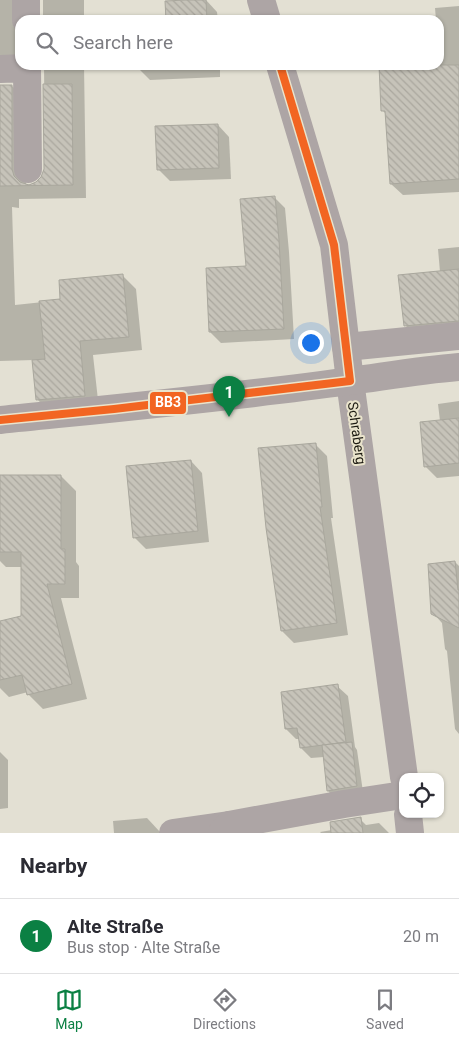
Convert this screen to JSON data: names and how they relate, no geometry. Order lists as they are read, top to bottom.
{
  "streets": {
    "street": ["Schraberg"]
  },
  "lines": ["transit line BB3"],
  "page": {
    "search": "Search here",
    "pins": "1",
    "heading": "Nearby",
    "list": [
      {
        "mark": "1",
        "name": "Alte Straße",
        "note": "Bus stop · Alte Straße",
        "value": "20 m"
      }
    ],
    "nav": ["Map", "Directions", "Saved"]
  }
}
